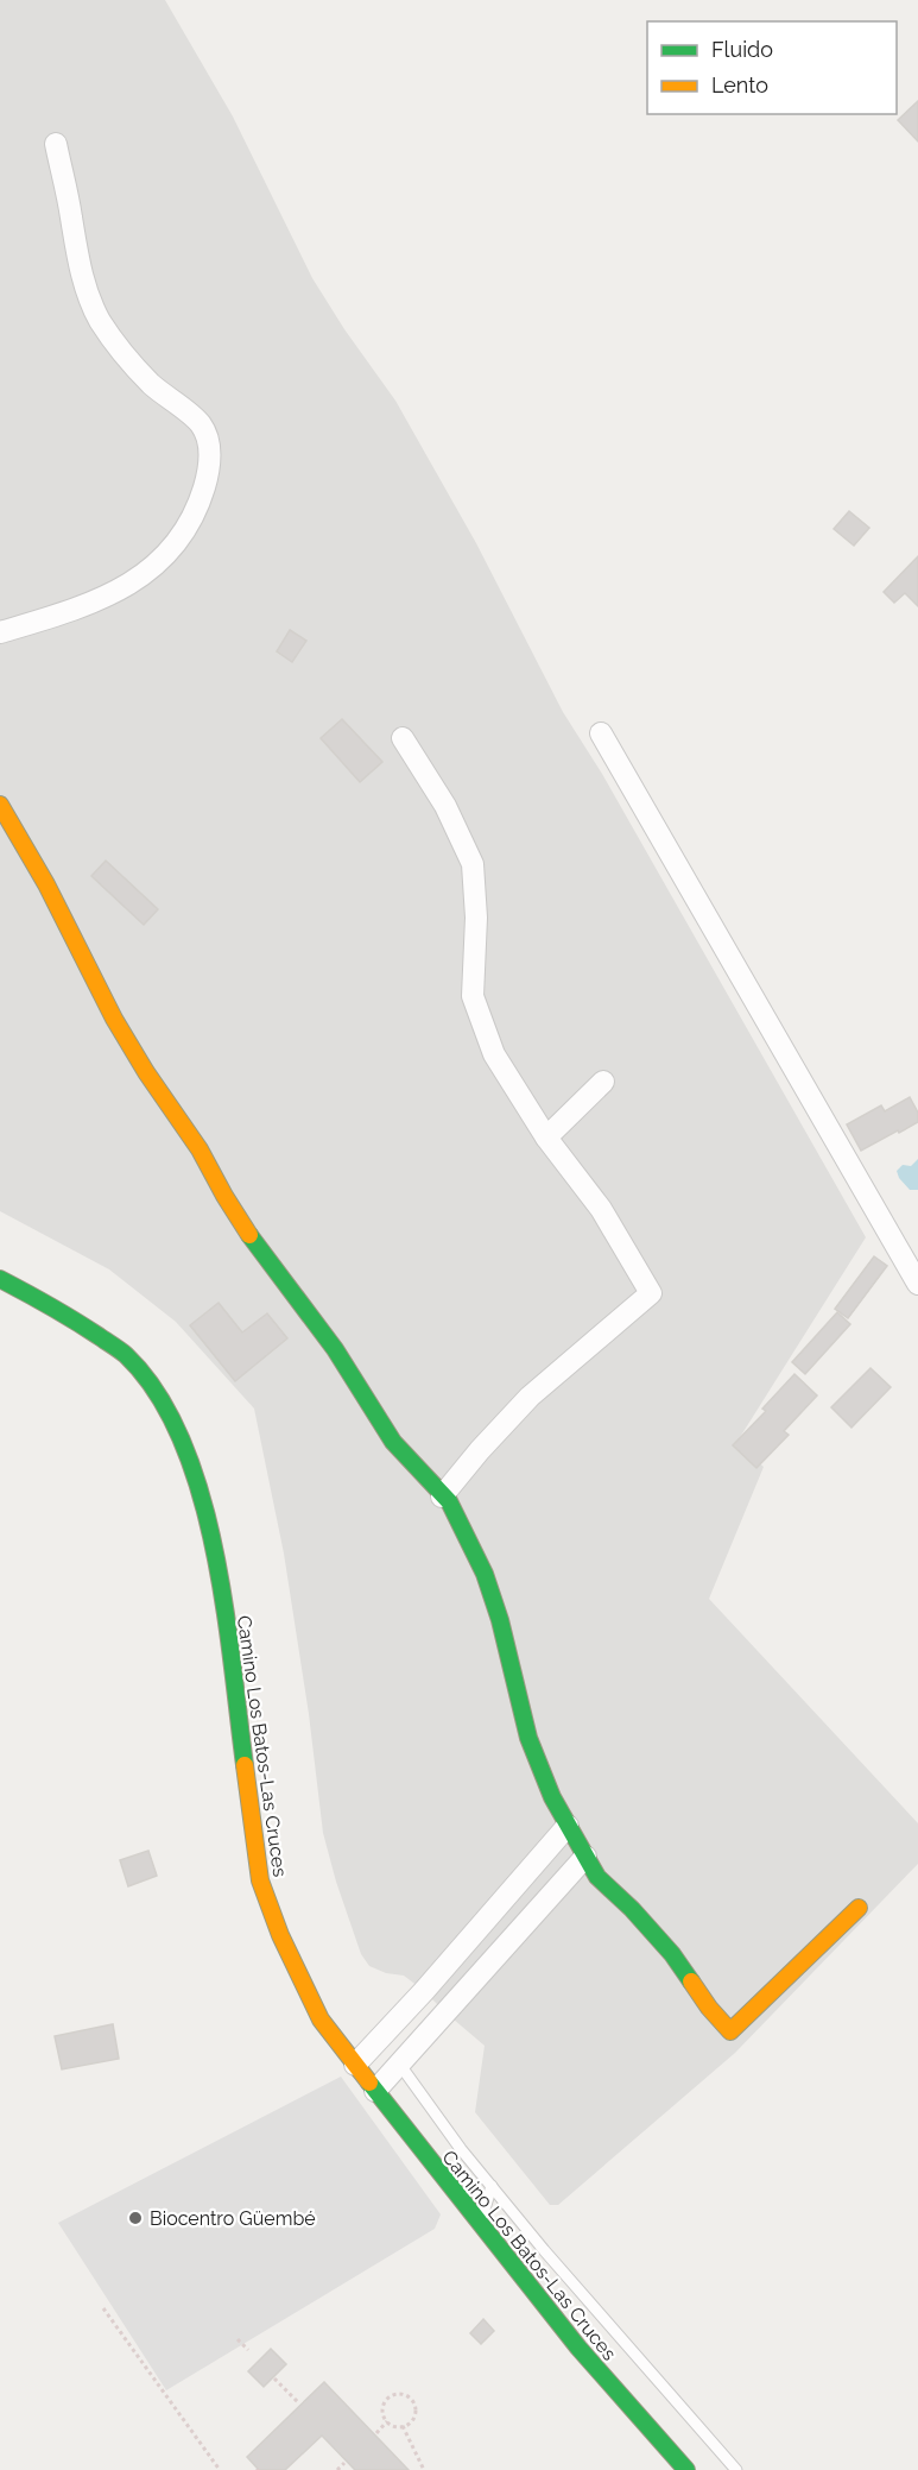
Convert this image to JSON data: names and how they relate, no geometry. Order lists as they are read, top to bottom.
{
  "streets": {
    "street": ["Camino Los Batos-Las Cruces"]
  },
  "places": ["Biocentro Güembé"],
  "legend": ["Fluido", "Lento"]
}
